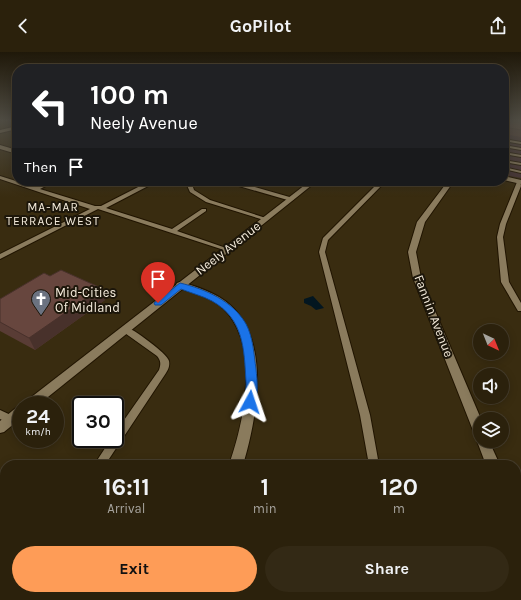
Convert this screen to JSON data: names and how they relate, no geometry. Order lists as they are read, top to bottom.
{
  "streets": {
    "street": ["Neely Avenue", "Fannin Avenue"]
  },
  "districts": ["MA-MAR TERRACE WEST"],
  "places": {
    "church": ["Mid-Cities Of Midland"]
  },
  "north": "bottom right",
  "page": {
    "header": "GoPilot",
    "turn": ["100 m", "Neely Avenue"],
    "then": "Then",
    "speed": "24 km/h",
    "limit": "30",
    "eta": [
      "16:11",
      "Arrival",
      "1",
      "min",
      "120",
      "m"
    ],
    "buttons": ["Exit", "Share"]
  }
}
